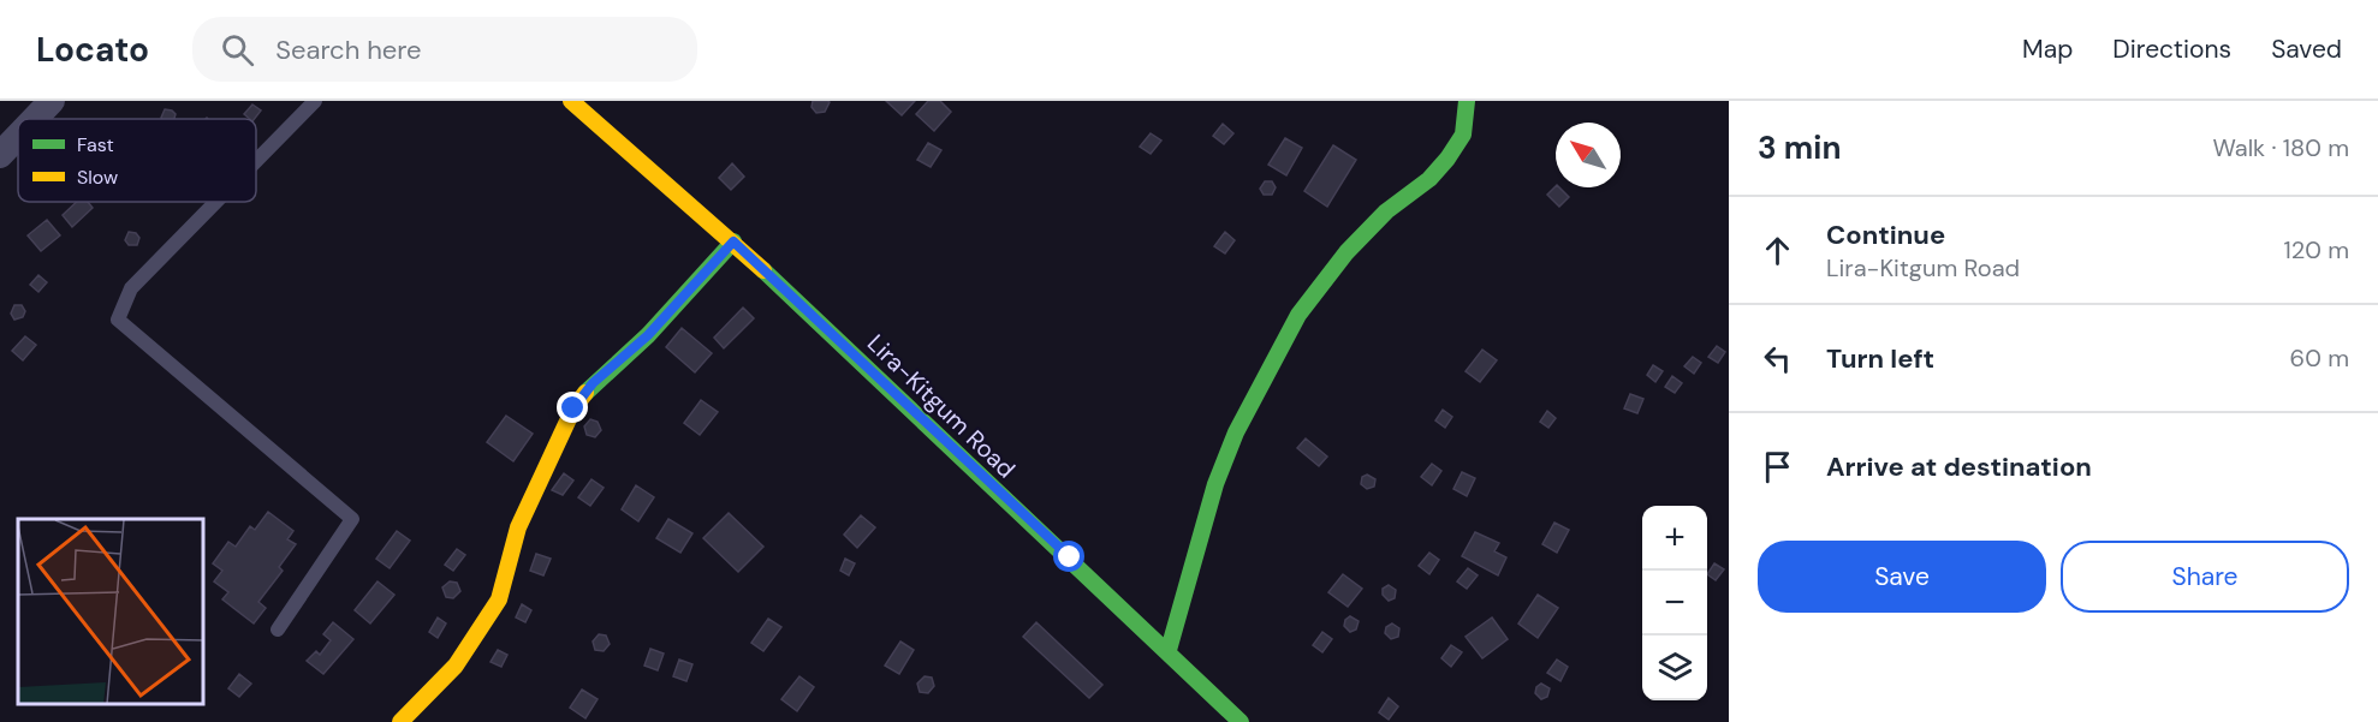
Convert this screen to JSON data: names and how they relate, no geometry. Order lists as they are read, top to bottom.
{
  "streets": {
    "street": ["Lira-Kitgum Road"]
  },
  "legend": ["Fast", "Slow"],
  "north": "top left",
  "page": {
    "header": "Locato",
    "search": "Search here",
    "nav": ["Map", "Directions", "Saved"],
    "heading": ["3 min", "Walk · 180 m"],
    "list": [
      ["Continue", "Lira-Kitgum Road", "120 m"],
      ["Turn left", "60 m"],
      "Arrive at destination"
    ],
    "map_buttons": ["+", "−"],
    "buttons": ["Save", "Share"]
  }
}
